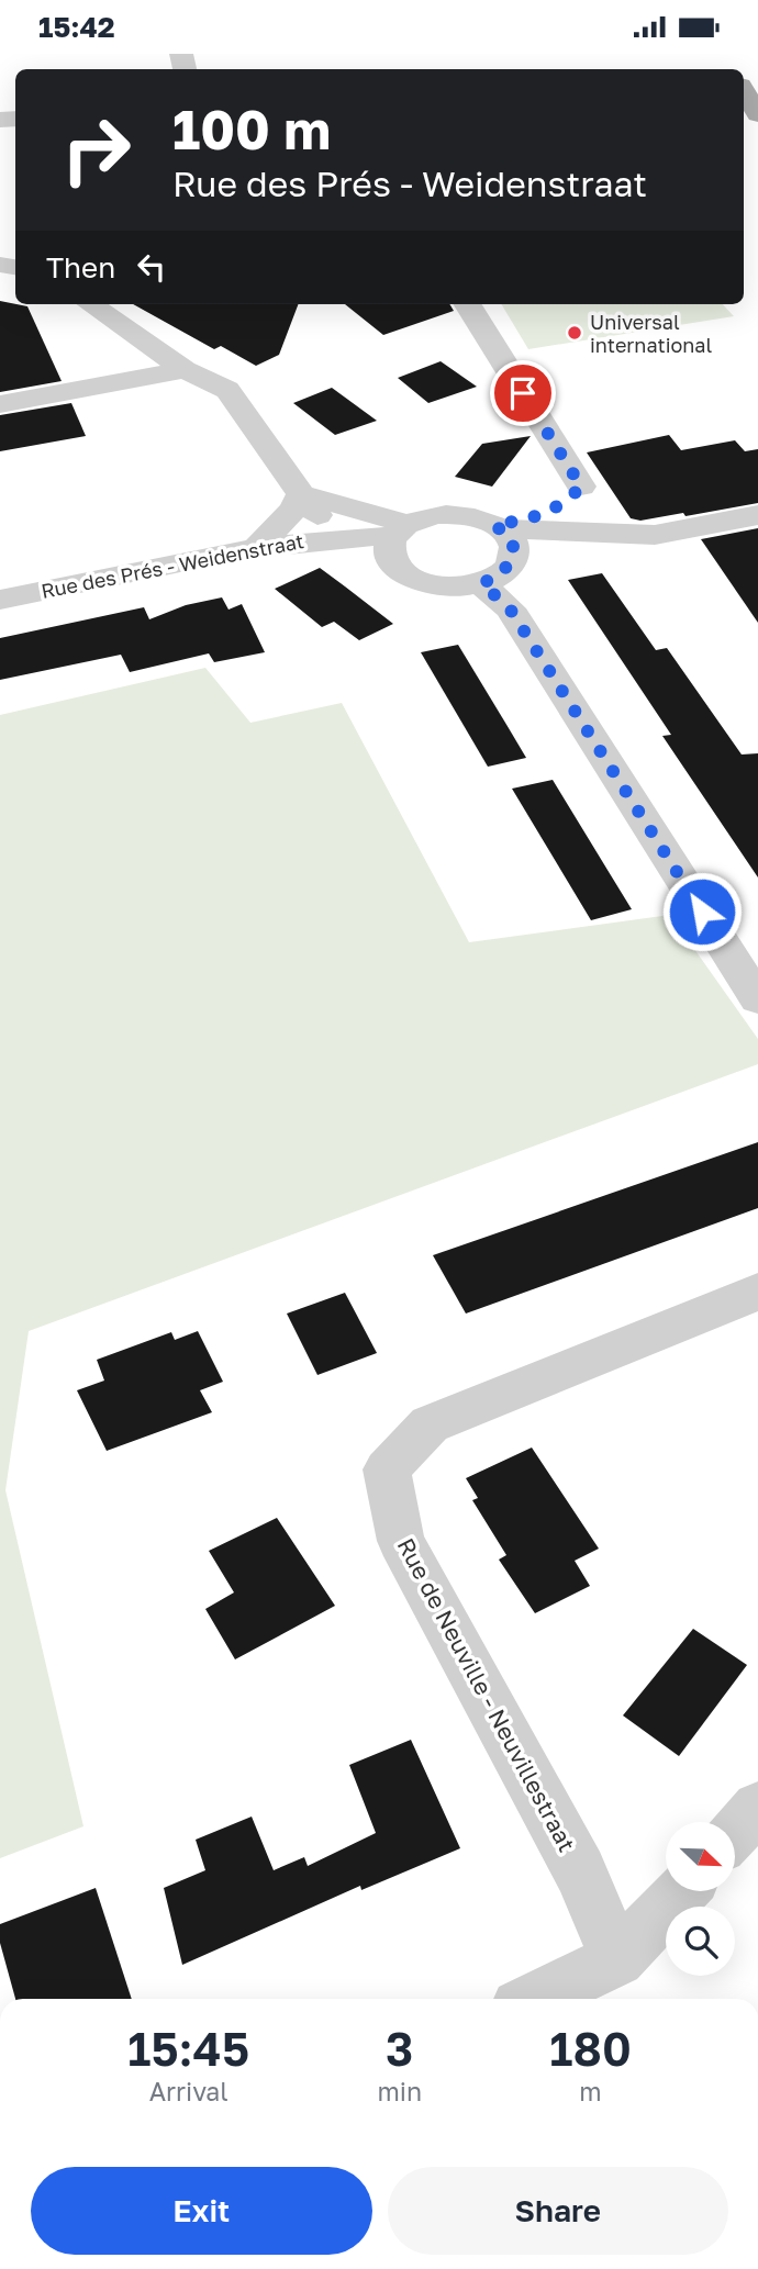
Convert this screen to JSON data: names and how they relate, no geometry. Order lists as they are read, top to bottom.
{
  "streets": {
    "street": ["Rue des Prés - Weidenstraat", "Rue de Neuville - Neuvillestraat"]
  },
  "places": ["Universal international"],
  "north": "bottom right",
  "page": {
    "status": "15:42",
    "turn": ["100 m", "Rue des Prés - Weidenstraat"],
    "then": "Then",
    "eta": [
      "15:45",
      "Arrival",
      "3",
      "min",
      "180",
      "m"
    ],
    "buttons": ["Exit", "Share"]
  }
}
